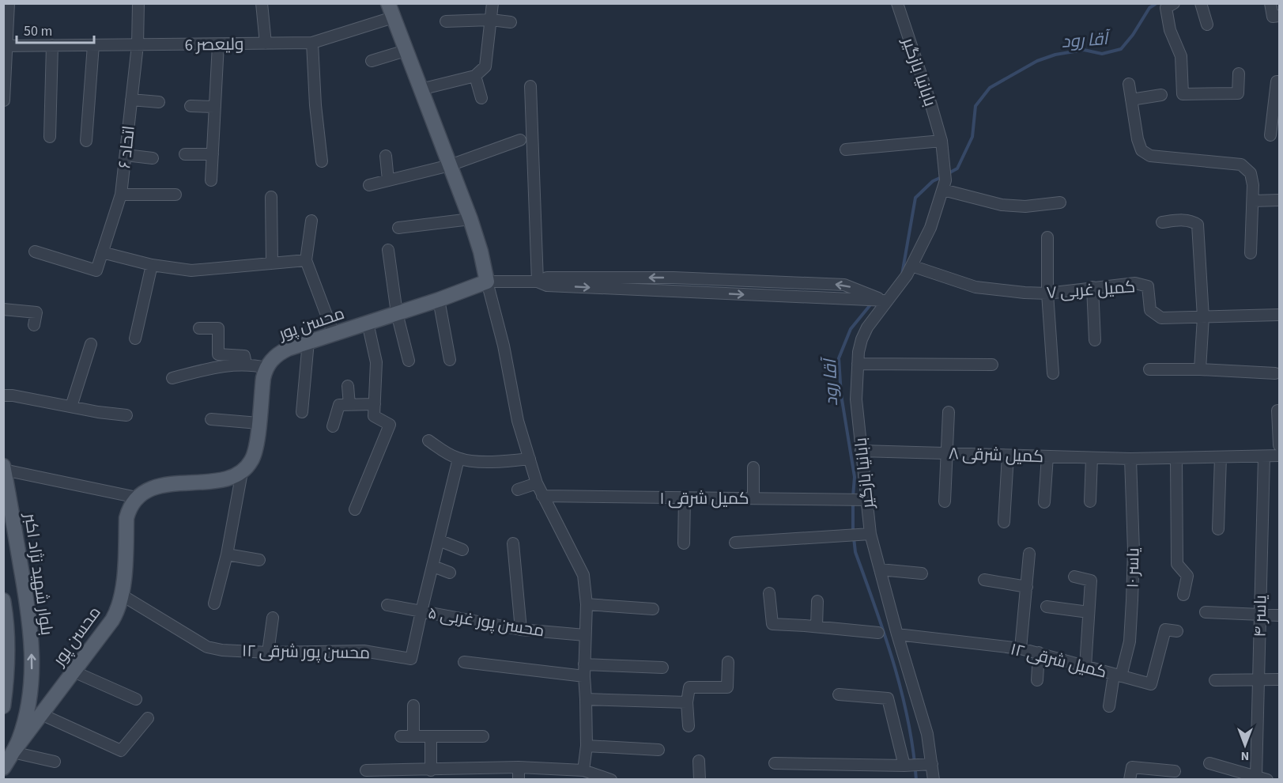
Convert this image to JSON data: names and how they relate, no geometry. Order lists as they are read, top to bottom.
{
  "streets": {
    "main road": ["محسن پور", "بلوار شهید نژاد اکبر"],
    "street": [
      "ولیعصر 6",
      "بابانیا بازگیر",
      "اتحاد ۶",
      "کمیل غربی ۷",
      "کمیل شرقی ۸",
      "کمیل شرقی ۱",
      "یاسر ۱۰",
      "یاسر ۴",
      "محسن پور غربی ۵",
      "محسن پور شرقی ۱۲",
      "کمیل شرقی ۱۲"
    ]
  },
  "crossings": [
    ["ولیعصر 6", "اتحاد ۶"],
    ["بابانیا بازگیر", "کمیل غربی ۷"],
    ["بابانیا بازگیر", "کمیل شرقی ۸"],
    ["بابانیا بازگیر", "کمیل شرقی ۱"],
    ["بابانیا بازگیر", "کمیل شرقی ۱۲"],
    ["محسن پور", "بلوار شهید نژاد اکبر"],
    ["محسن پور", "محسن پور شرقی ۱۲"],
    ["کمیل شرقی ۸", "یاسر ۱۰"],
    ["کمیل شرقی ۸", "یاسر ۴"],
    ["یاسر ۱۰", "کمیل شرقی ۱۲"],
    ["محسن پور غربی ۵", "محسن پور شرقی ۱۲"]
  ],
  "water": ["آقا رود"],
  "scale_bar": "50 m",
  "north": "bottom"
}
